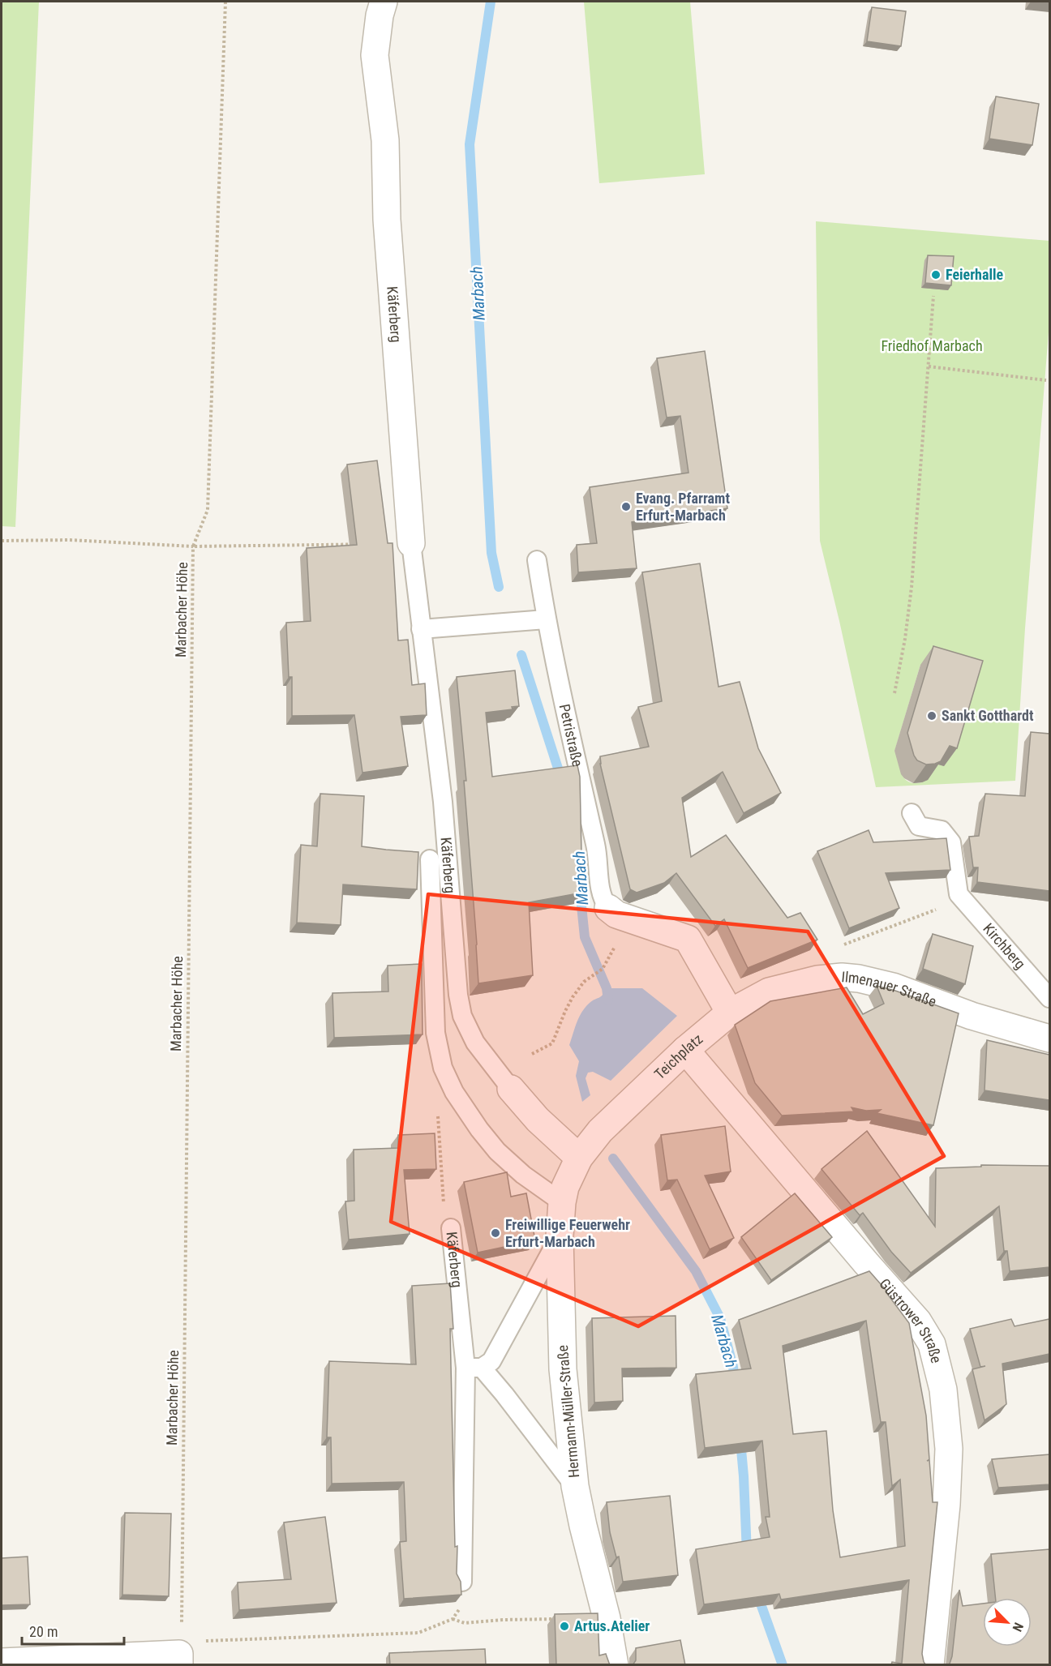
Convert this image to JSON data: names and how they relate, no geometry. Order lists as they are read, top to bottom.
{
  "streets": {
    "street": [
      "Käferberg",
      "Ilmenauer Straße",
      "Teichplatz",
      "Güstrower Straße",
      "Hermann-Müller-Straße"
    ],
    "lane": ["Petristraße", "Kirchberg"],
    "path": ["Marbacher Höhe"]
  },
  "crossings": [
    ["Käferberg", "Hermann-Müller-Straße"],
    ["Ilmenauer Straße", "Teichplatz"],
    ["Teichplatz", "Güstrower Straße"],
    ["Teichplatz", "Hermann-Müller-Straße"]
  ],
  "water": ["Marbach"],
  "parks": ["Friedhof Marbach"],
  "places": [
    "Feierhalle",
    "Evang. Pfarramt Erfurt-Marbach",
    "Sankt Gotthardt",
    "Freiwillige Feuerwehr Erfurt-Marbach",
    "Artus.Atelier"
  ],
  "scale_bar": "20 m",
  "north": "bottom right"
}
